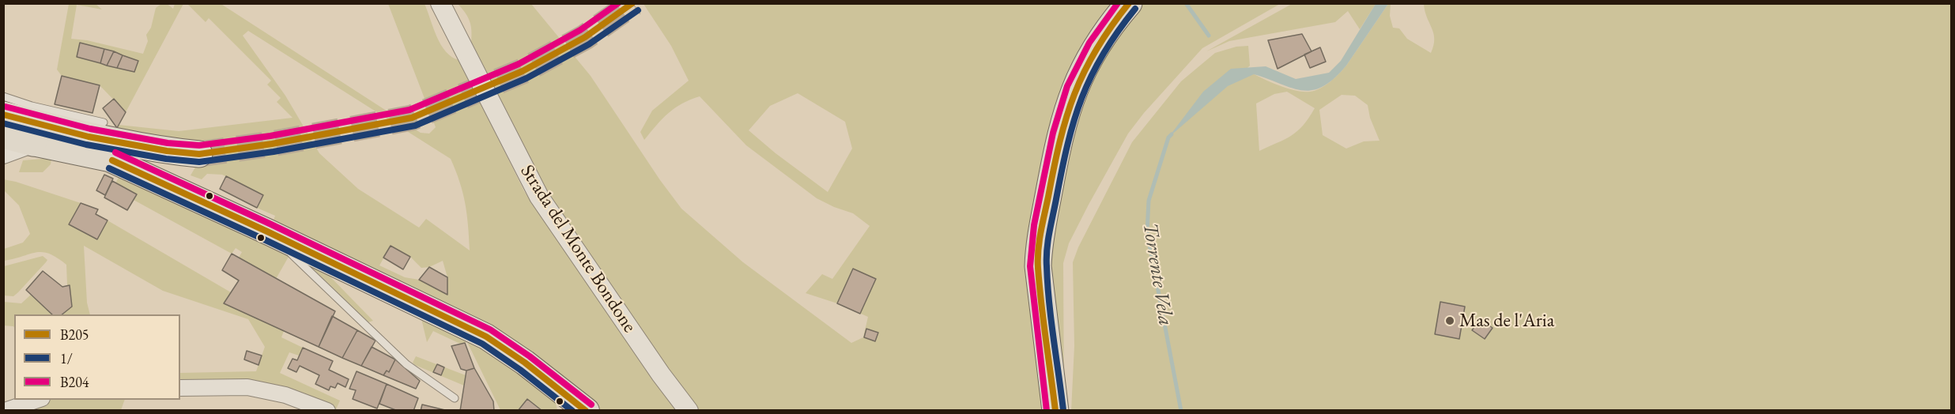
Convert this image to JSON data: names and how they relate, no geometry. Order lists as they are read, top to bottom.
{
  "streets": {
    "street": ["Strada del Monte Bondone"]
  },
  "water": ["Torrente Vela"],
  "places": ["Mas de l'Aria"],
  "lines": ["transit line B205", "transit line B204", "transit line 1/"],
  "legend": ["B205", "1/", "B204"]
}
